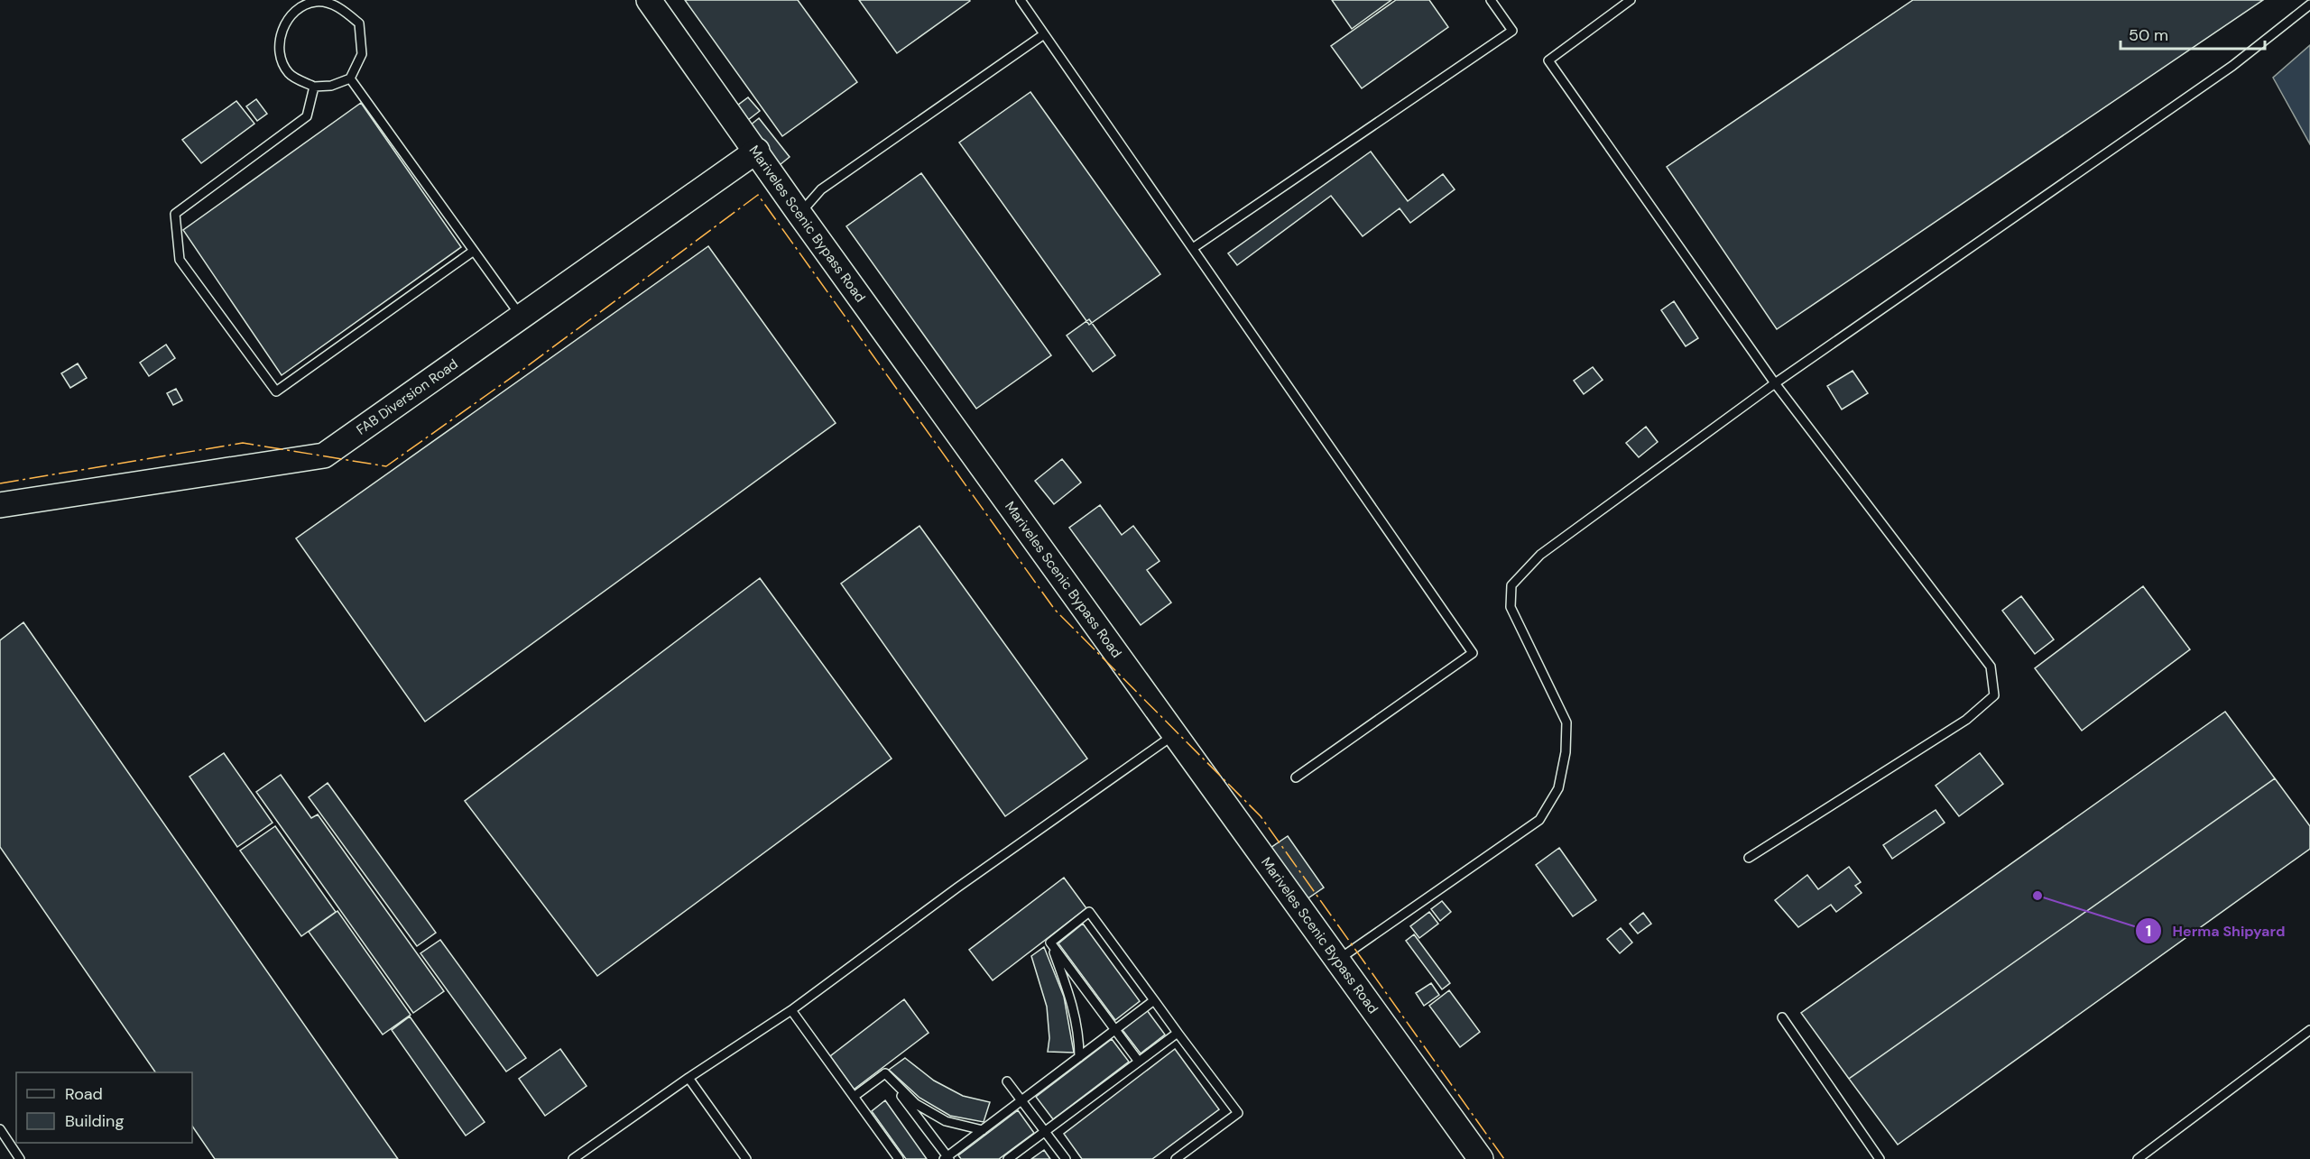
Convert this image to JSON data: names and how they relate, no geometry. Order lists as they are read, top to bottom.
{
  "streets": {
    "main road": ["Mariveles Scenic Bypass Road", "FAB Diversion Road"]
  },
  "crossings": [
    ["Mariveles Scenic Bypass Road", "FAB Diversion Road"]
  ],
  "places": ["Herma Shipyard"],
  "legend": ["Road", "Building"],
  "scale_bar": "50 m"
}
